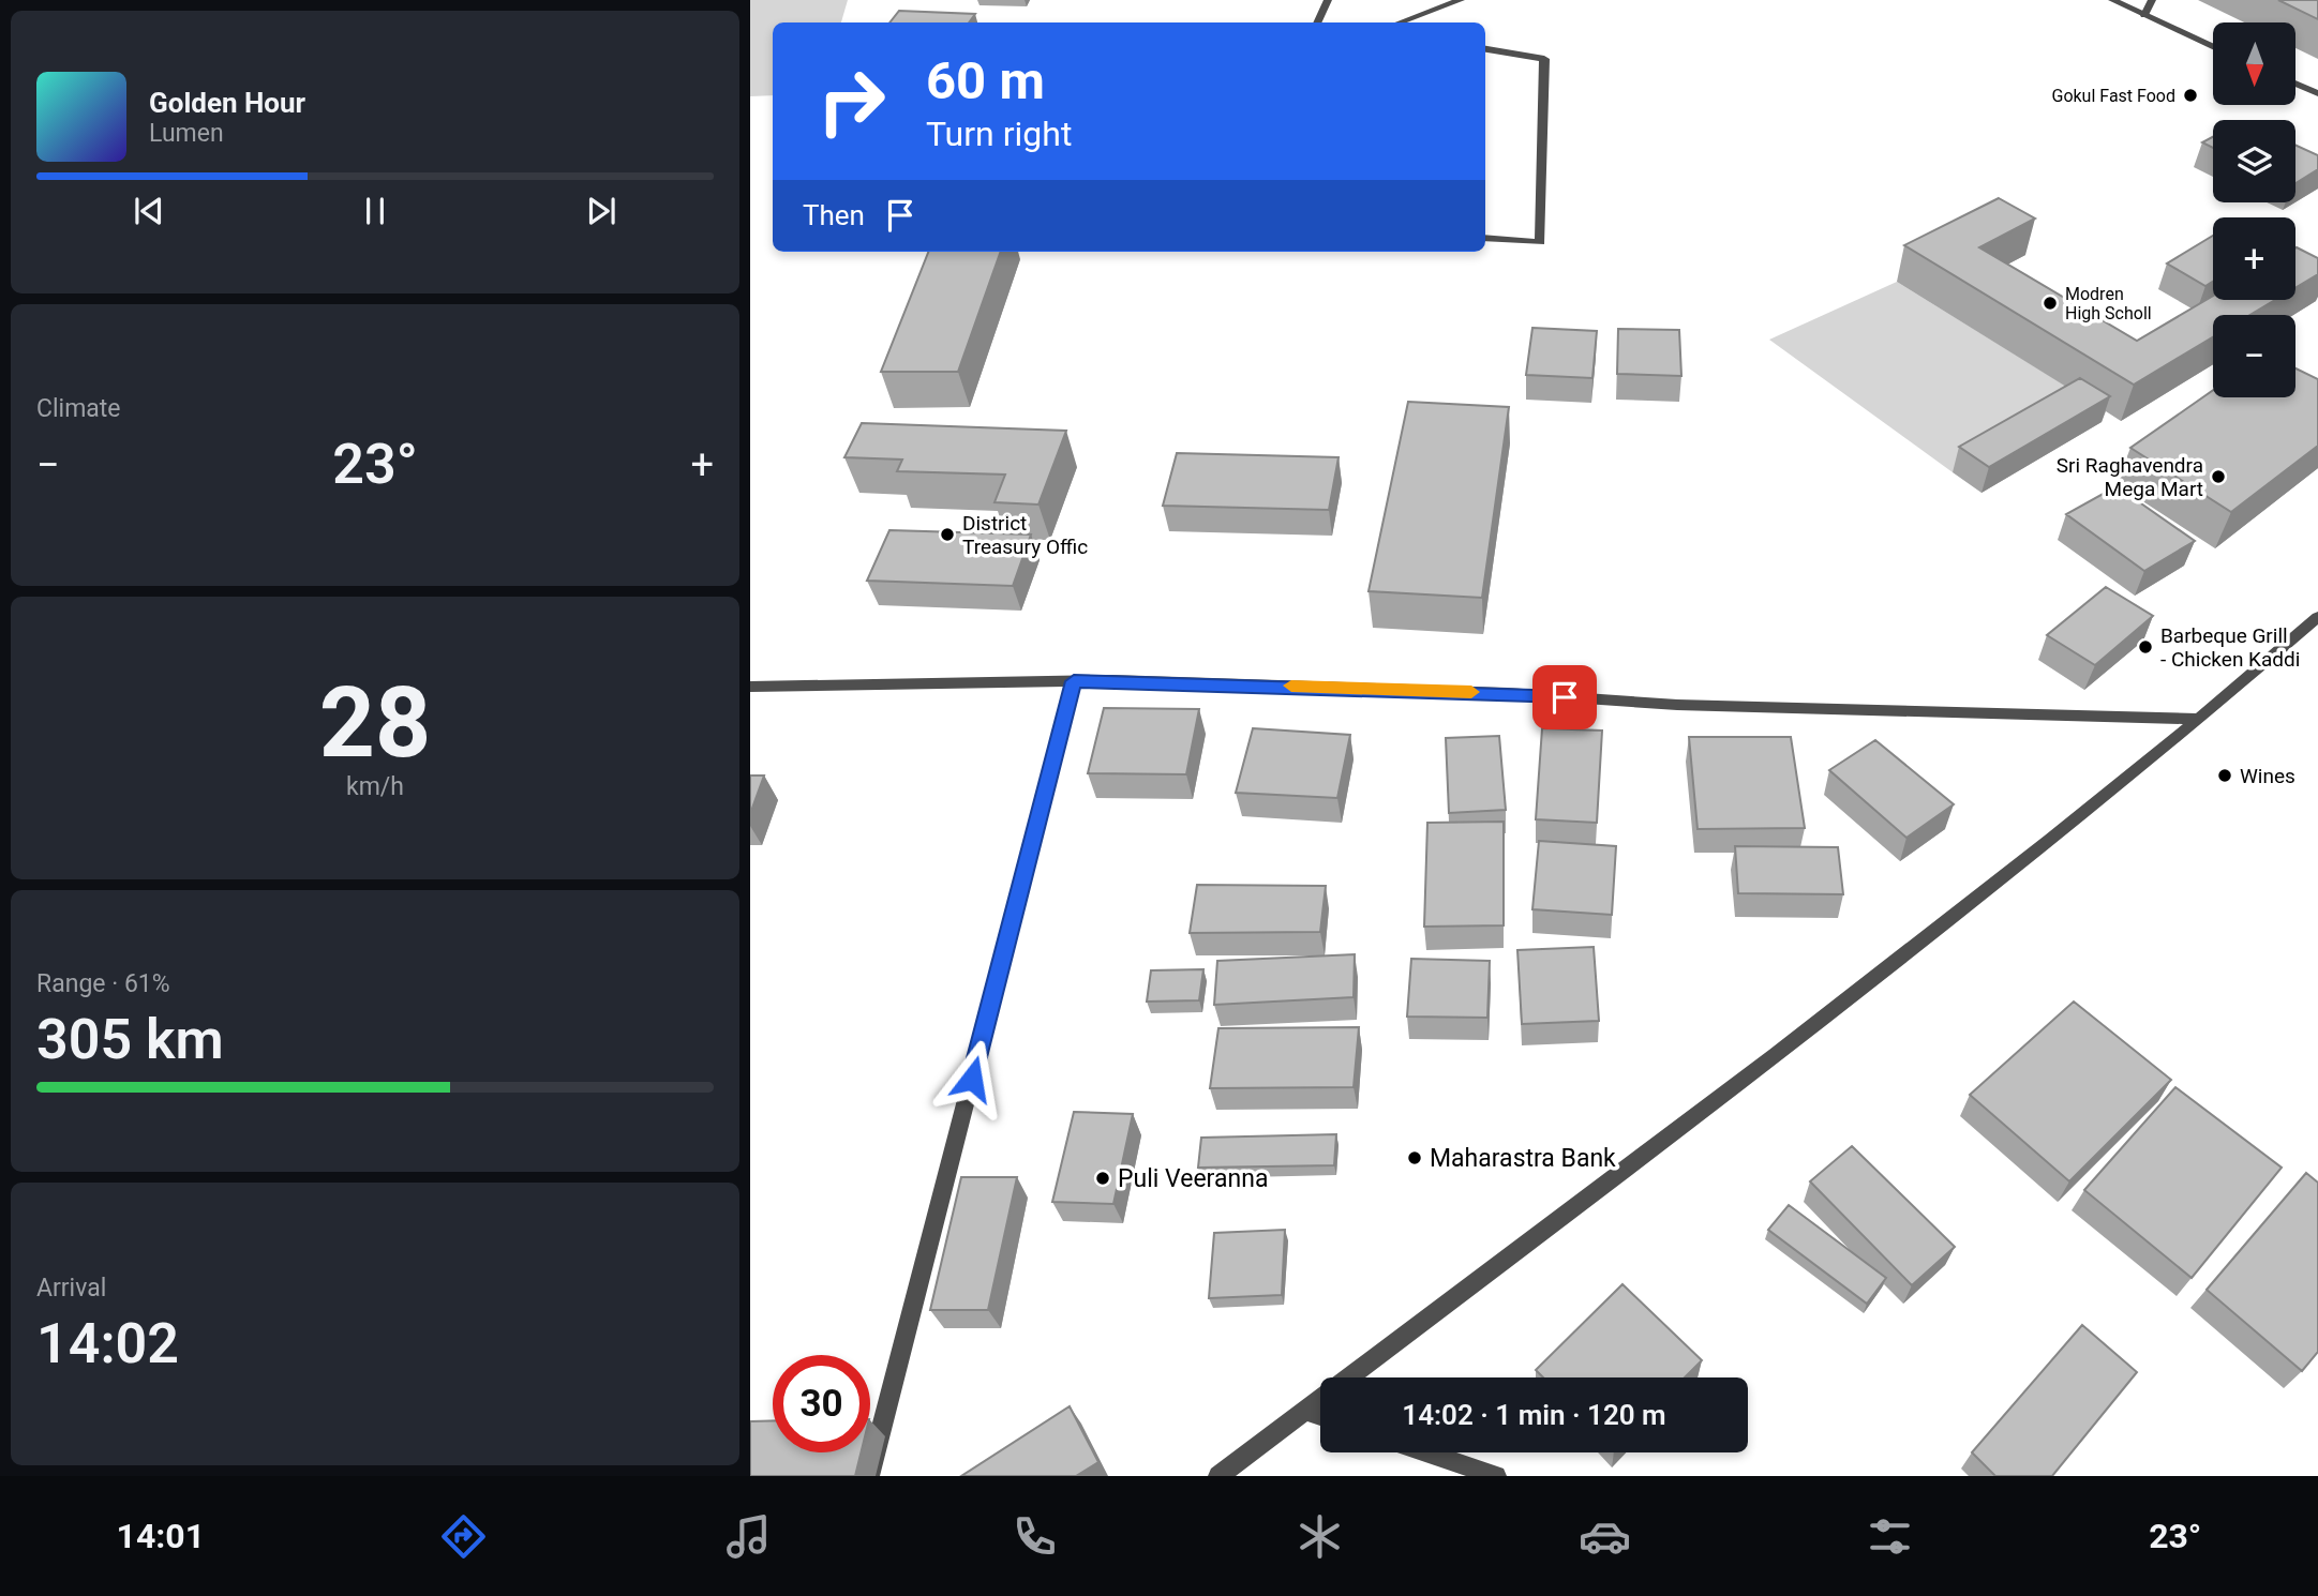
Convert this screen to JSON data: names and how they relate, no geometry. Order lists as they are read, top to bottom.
{
  "places": [
    "Gokul Fast Food",
    "Modren High Scholl",
    "Sri Raghavendra Mega Mart",
    "District Treasury Offic",
    "Barbeque Grill - Chicken Kaddi",
    "Wines",
    "Maharastra Bank",
    "Puli Veeranna"
  ],
  "north": "bottom",
  "page": {
    "map_buttons": ["+", "−"],
    "turn": ["60 m", "Turn right"],
    "song": ["Golden Hour", "Lumen"],
    "then": "Then",
    "tile": [
      "Climate",
      ["28", "km/h"],
      ["Range · 61%", "305 km"],
      ["Arrival", "14:02"]
    ],
    "heat": ["−", "23°", "+"],
    "limit": "30",
    "trip": "14:02 · 1 min · 120 m",
    "tabs": ["14:01", "23°"]
  }
}
